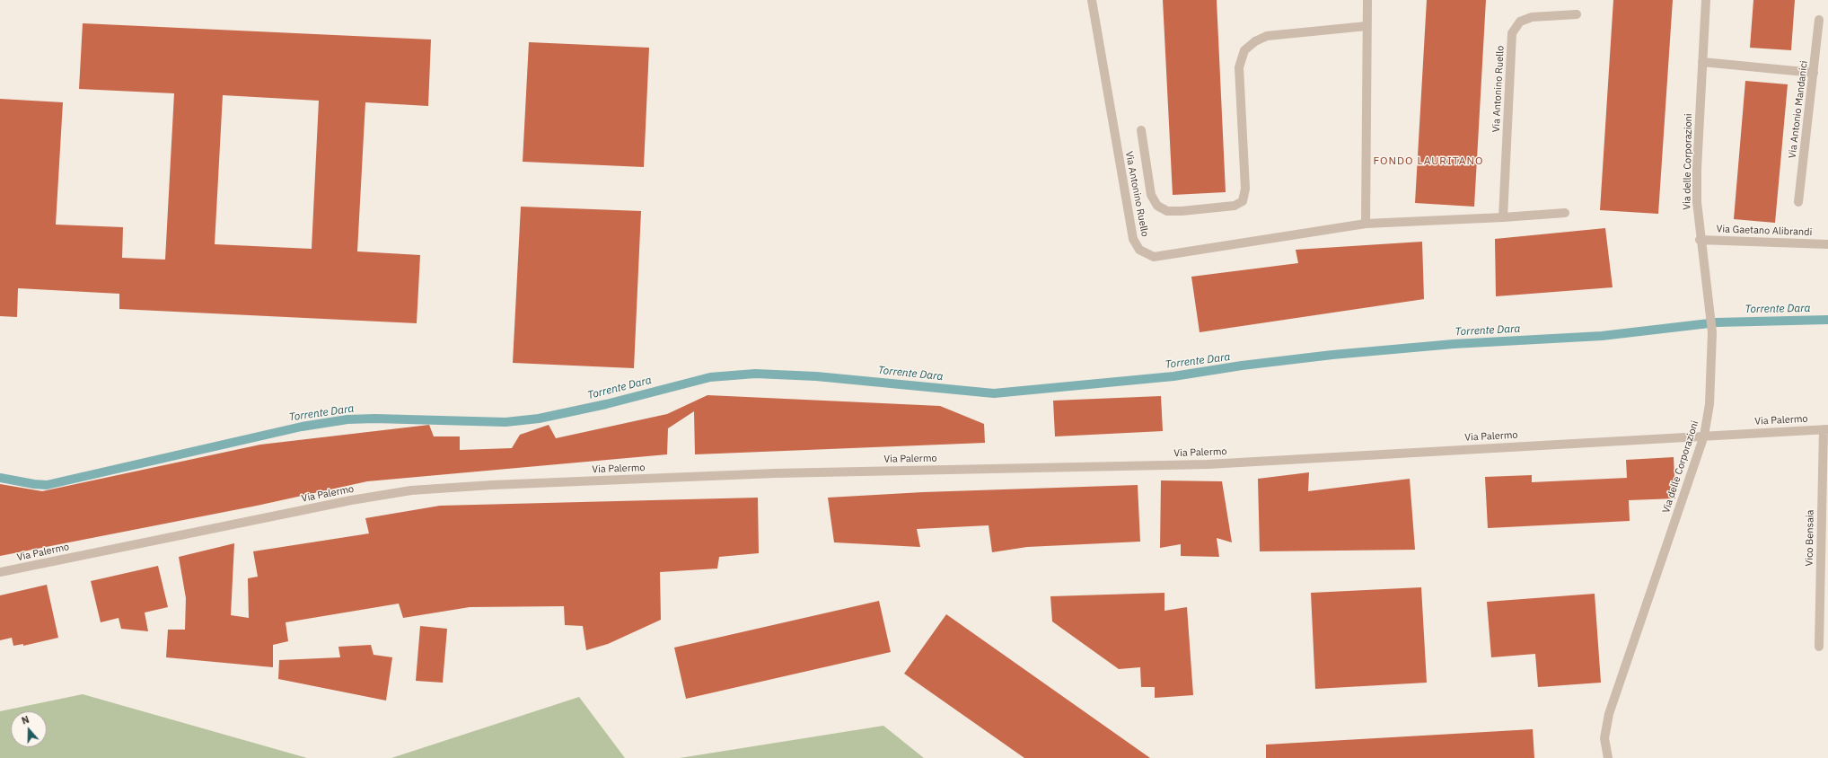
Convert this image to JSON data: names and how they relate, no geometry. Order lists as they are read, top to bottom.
{
  "streets": {
    "street": [
      "Via Antonino Ruello",
      "Via Antonio Mandanici",
      "Via delle Corporazioni",
      "Via Gaetano Alibrandi",
      "Via Palermo",
      "Vico Bensaia"
    ]
  },
  "crossings": [
    ["Via delle Corporazioni", "Via Gaetano Alibrandi"],
    ["Via delle Corporazioni", "Via Palermo"],
    ["Via Palermo", "Vico Bensaia"]
  ],
  "districts": ["FONDO LAURITANO"],
  "water": ["Torrente Dara"],
  "north": "top"
}
